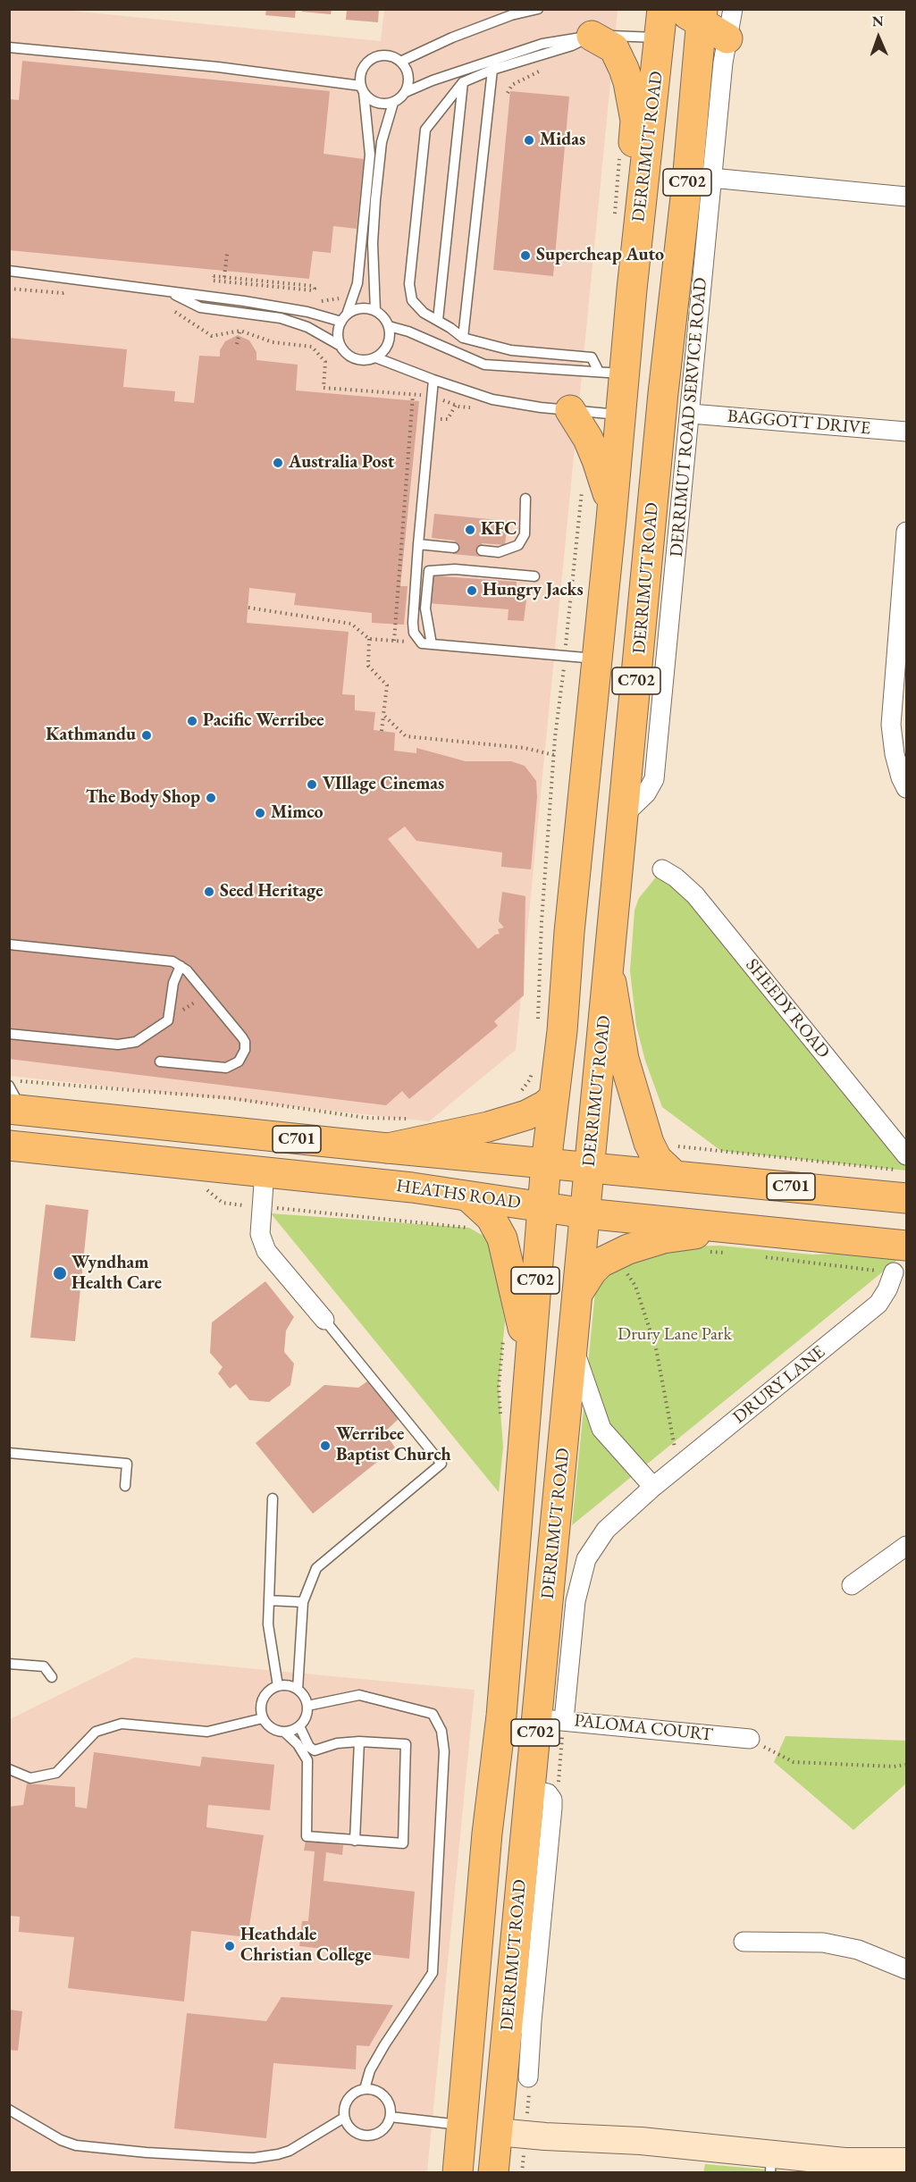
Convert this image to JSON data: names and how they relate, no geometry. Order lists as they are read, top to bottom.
{
  "streets": {
    "main road": [
      "DERRIMUT ROAD",
      "C702",
      "C701",
      "HEATHS ROAD"
    ],
    "street": [
      "DERRIMUT ROAD SERVICE ROAD",
      "BAGGOTT DRIVE",
      "SHEEDY ROAD",
      "DRURY LANE",
      "PALOMA COURT"
    ]
  },
  "crossings": [
    ["DERRIMUT ROAD", "DERRIMUT ROAD SERVICE ROAD"],
    ["DERRIMUT ROAD", "HEATHS ROAD"],
    ["DERRIMUT ROAD", "DRURY LANE"],
    ["DERRIMUT ROAD", "PALOMA COURT"],
    ["DERRIMUT ROAD SERVICE ROAD", "BAGGOTT DRIVE"],
    ["DRURY LANE", "PALOMA COURT"]
  ],
  "parks": ["Drury Lane Park"],
  "places": [
    "Midas",
    "Supercheap Auto",
    "Australia Post",
    "KFC",
    "Hungry Jacks",
    "Pacific Werribee",
    "Kathmandu",
    "VIllage Cinemas",
    "The Body Shop",
    "Mimco",
    "Seed Heritage",
    "Wyndham Health Care",
    "Werribee Baptist Church",
    "Heathdale Christian College"
  ],
  "north": "top"
}
